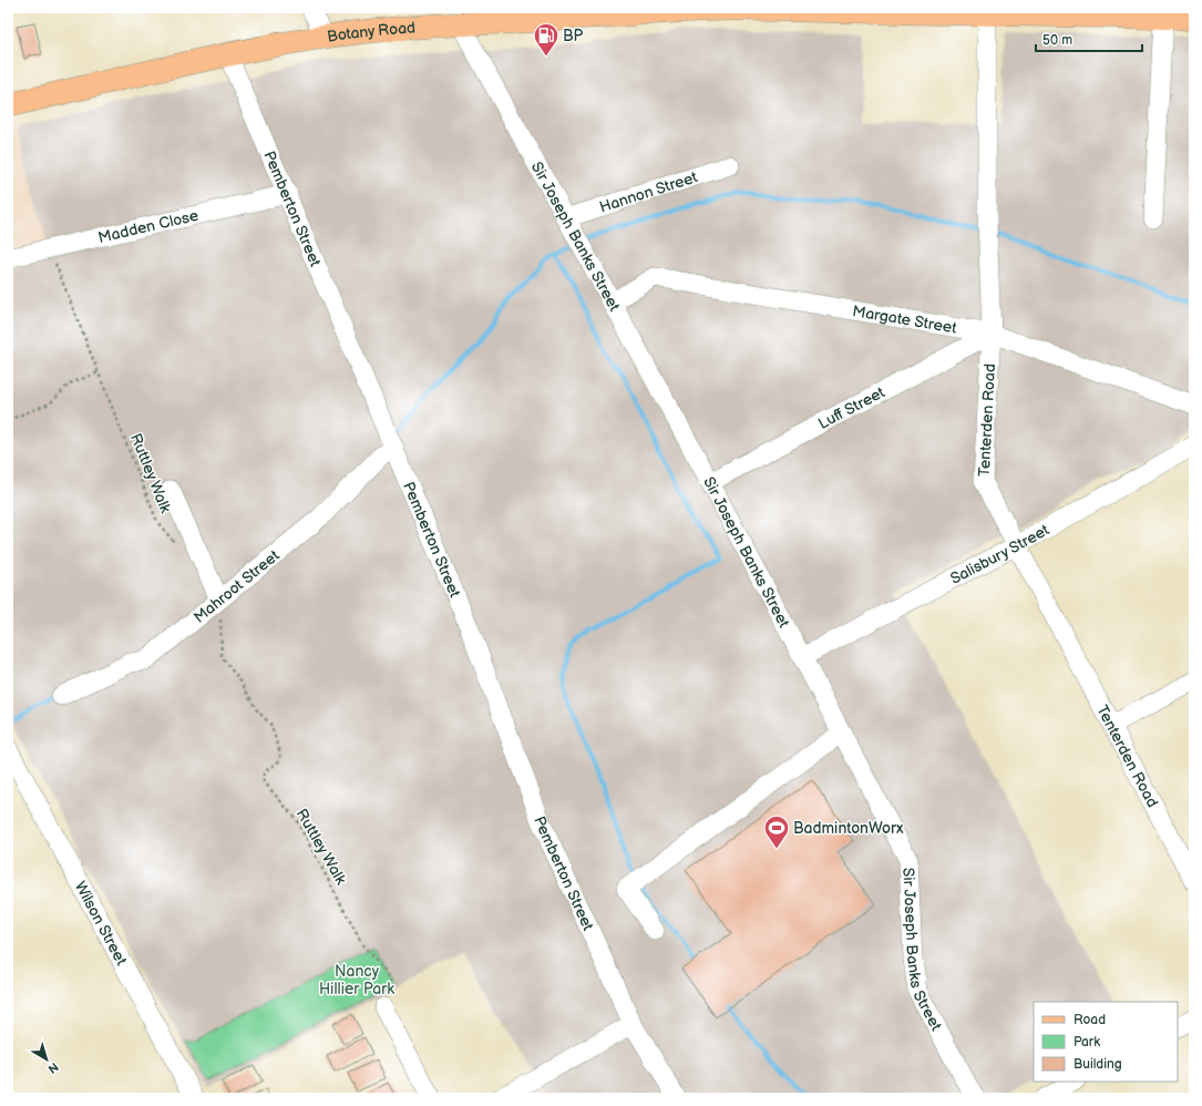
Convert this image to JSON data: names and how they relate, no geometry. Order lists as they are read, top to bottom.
{
  "streets": {
    "main road": ["Botany Road"],
    "street": [
      "Hannon Street",
      "Pemberton Street",
      "Madden Close",
      "Sir Joseph Banks Street",
      "Margate Street",
      "Luff Street",
      "Tenterden Road",
      "Salisbury Street",
      "Mahroot Street",
      "Wilson Street"
    ],
    "path": ["Ruttley Walk"]
  },
  "crossings": [
    ["Botany Road", "Pemberton Street"],
    ["Botany Road", "Sir Joseph Banks Street"],
    ["Botany Road", "Tenterden Road"],
    ["Hannon Street", "Sir Joseph Banks Street"],
    ["Pemberton Street", "Madden Close"],
    ["Pemberton Street", "Mahroot Street"],
    ["Madden Close", "Ruttley Walk"],
    ["Sir Joseph Banks Street", "Margate Street"],
    ["Sir Joseph Banks Street", "Luff Street"],
    ["Sir Joseph Banks Street", "Salisbury Street"],
    ["Margate Street", "Luff Street"],
    ["Margate Street", "Tenterden Road"],
    ["Luff Street", "Tenterden Road"],
    ["Tenterden Road", "Salisbury Street"],
    ["Ruttley Walk", "Mahroot Street"]
  ],
  "parks": ["Nancy Hillier Park"],
  "places": {
    "fuel station": ["BP"],
    "sports": ["BadmintonWorx"]
  },
  "legend": ["Road", "Park", "Building"],
  "scale_bar": "50 m",
  "north": "bottom right"
}
